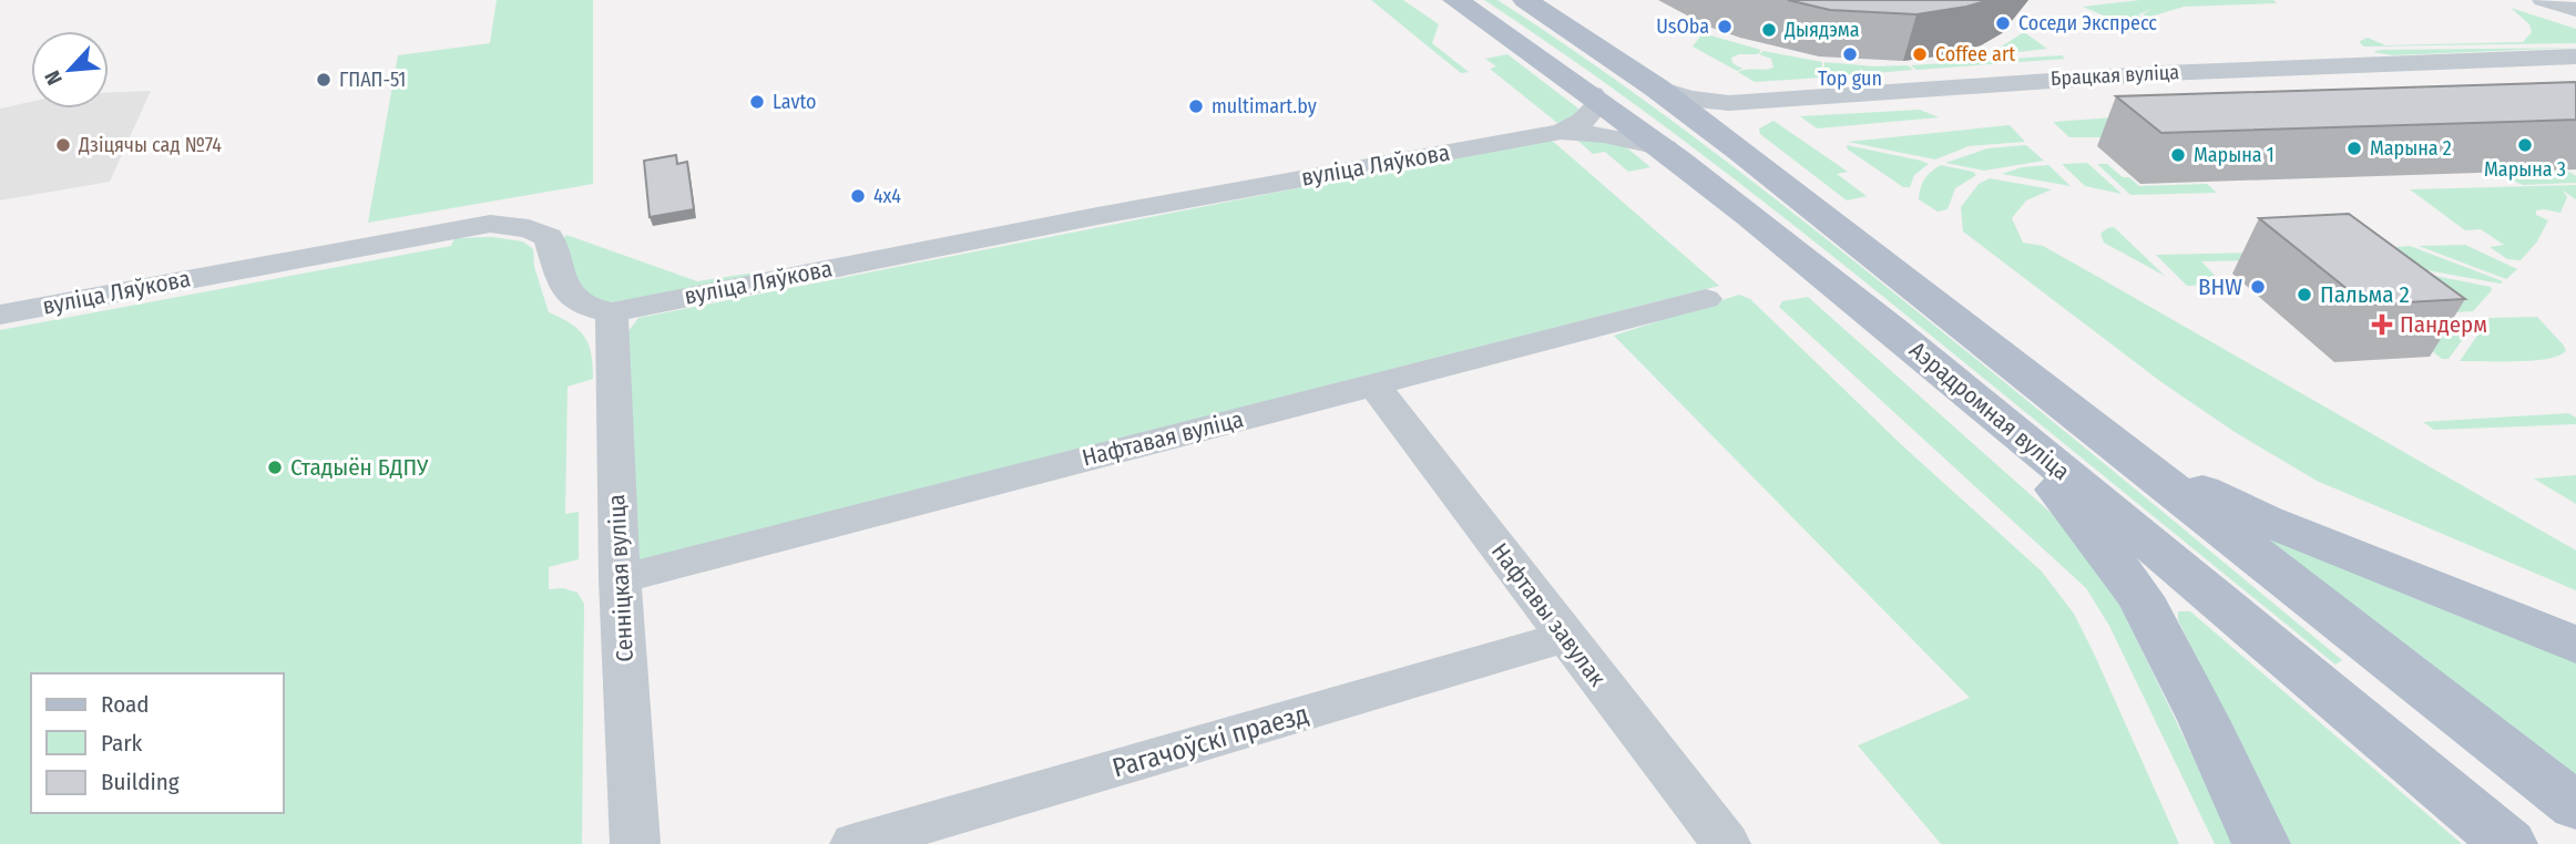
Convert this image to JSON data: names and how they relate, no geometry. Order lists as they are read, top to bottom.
{
  "streets": {
    "main road": ["Аэрадромная вуліца"],
    "street": [
      "Брацкая вуліца",
      "вуліца Ляўкова",
      "Нафтавая вуліца",
      "Сенніцкая вуліца",
      "Нафтавы завулак",
      "Рагачоўскі праезд"
    ]
  },
  "crossings": [
    ["Брацкая вуліца", "Аэрадромная вуліца"],
    ["вуліца Ляўкова", "Аэрадромная вуліца"],
    ["вуліца Ляўкова", "Сенніцкая вуліца"],
    ["Нафтавая вуліца", "Сенніцкая вуліца"],
    ["Нафтавая вуліца", "Нафтавы завулак"],
    ["Нафтавы завулак", "Рагачоўскі праезд"]
  ],
  "places": {
    "other": [
      "Соседи Экспресс",
      "UsOba",
      "Дыядэма",
      "Top gun",
      "Coffee art",
      "ГПАП-51",
      "Lavto",
      "multimart.by",
      "Дзіцячы сад №74",
      "Марына 3",
      "Марына 2",
      "Марына 1",
      "4х4",
      "BHW",
      "Пальма 2",
      "Стадыён БДПУ"
    ],
    "health": ["Пандерм"]
  },
  "legend": ["Road", "Park", "Building"],
  "north": "bottom left"
}
